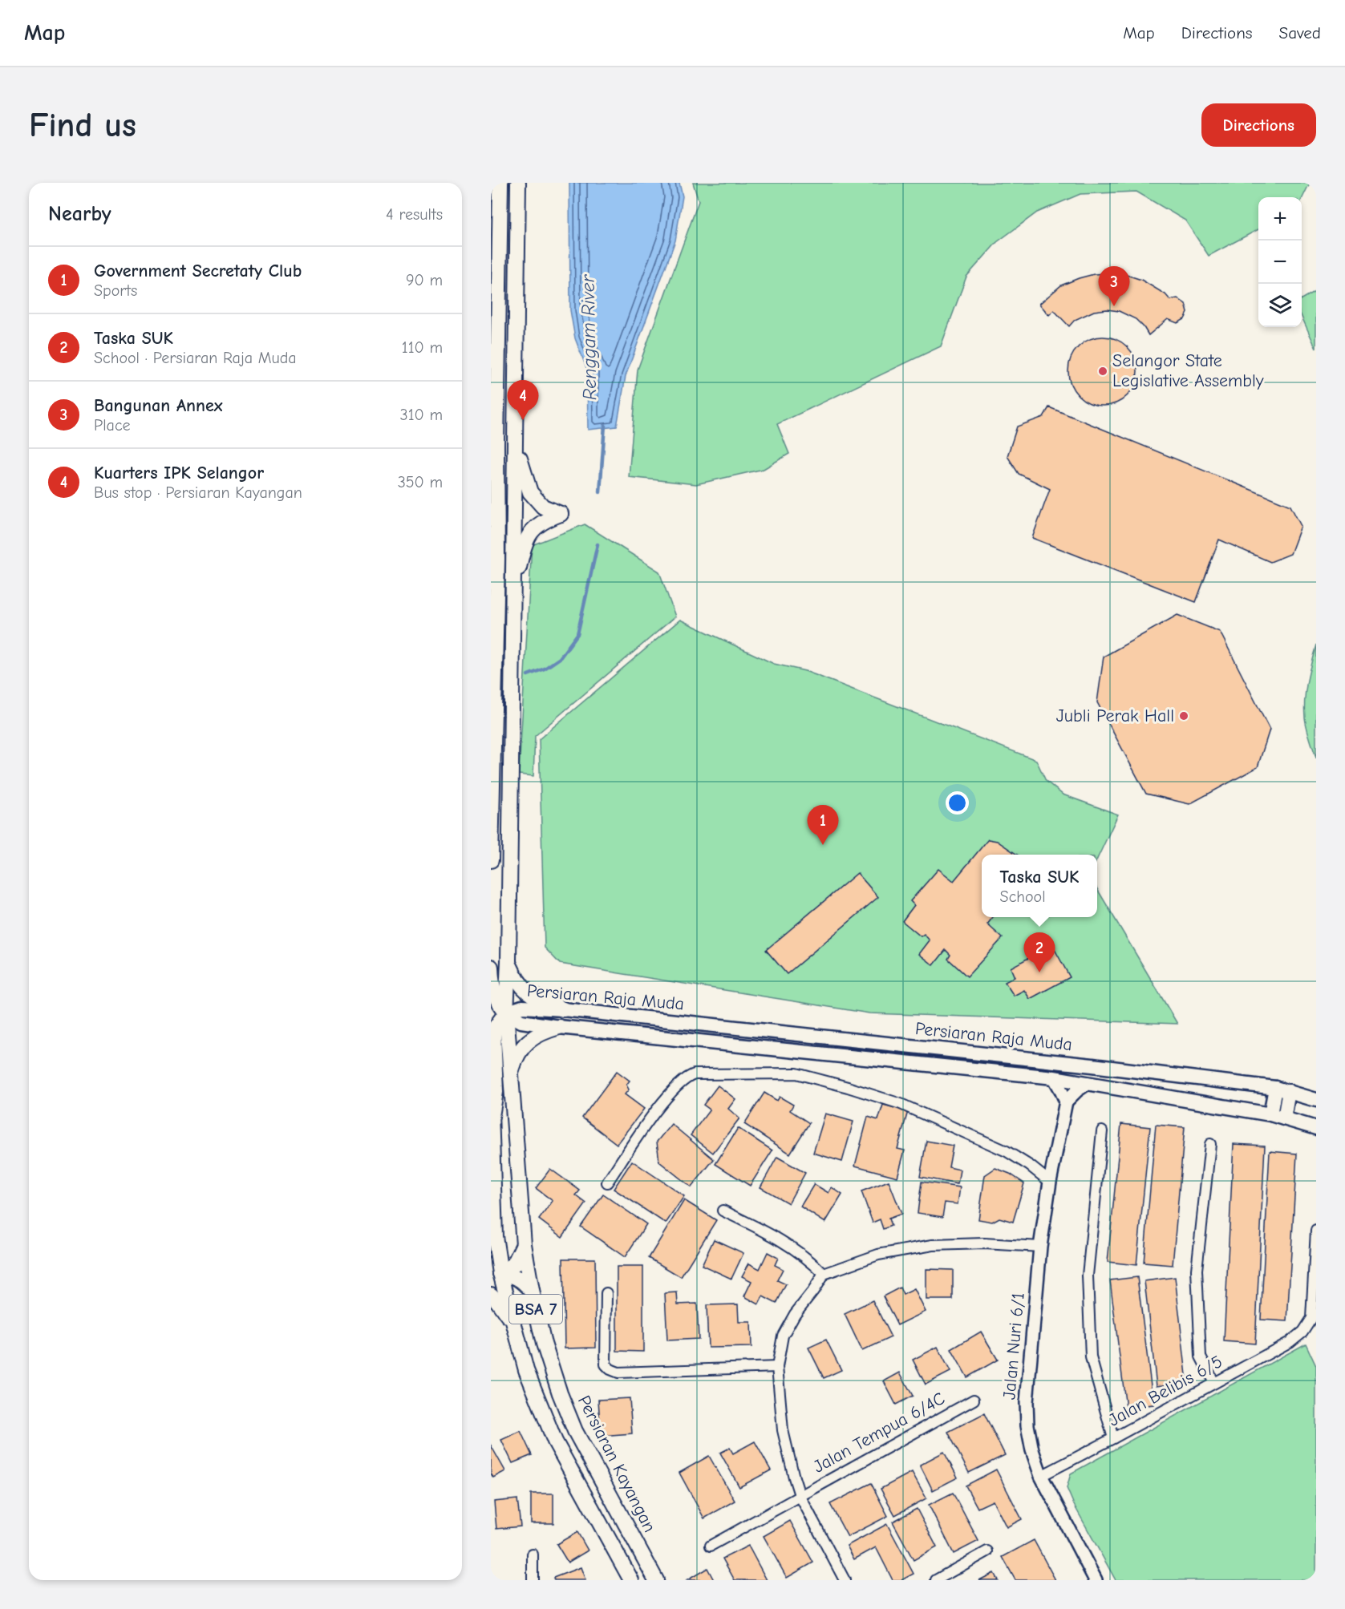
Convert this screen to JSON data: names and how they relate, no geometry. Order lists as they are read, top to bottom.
{
  "streets": {
    "main road": ["Persiaran Raja Muda", "BSA 7", "Persiaran Kayangan"],
    "street": ["Jalan Nuri 6/1", "Jalan Belibis 6/5", "Jalan Tempua 6/4C"]
  },
  "crossings": [
    ["Persiaran Raja Muda", "BSA 7"],
    ["Persiaran Raja Muda", "Persiaran Kayangan"],
    ["BSA 7", "Persiaran Kayangan"],
    ["Jalan Nuri 6/1", "Jalan Belibis 6/5"]
  ],
  "water": ["Renggam River"],
  "places": ["Selangor State Legislative Assembly", "Jubli Perak Hall"],
  "page": {
    "header": "Map",
    "nav": ["Map", "Directions", "Saved"],
    "buttons": "Directions",
    "title": "Find us",
    "heading": ["Nearby", "4 results"],
    "map_buttons": ["+", "−"],
    "list": [
      {
        "mark": "1",
        "name": "Government Secretaty Club",
        "note": "Sports",
        "value": "90 m"
      },
      {
        "mark": "2",
        "name": "Taska SUK",
        "note": "School · Persiaran Raja Muda",
        "value": "110 m"
      },
      {
        "mark": "3",
        "name": "Bangunan Annex",
        "note": "Place",
        "value": "310 m"
      },
      {
        "mark": "4",
        "name": "Kuarters IPK Selangor",
        "note": "Bus stop · Persiaran Kayangan",
        "value": "350 m"
      }
    ],
    "pins": [
      "3",
      "4",
      "1",
      "2"
    ],
    "popup": ["Taska SUK", "School"]
  }
}
